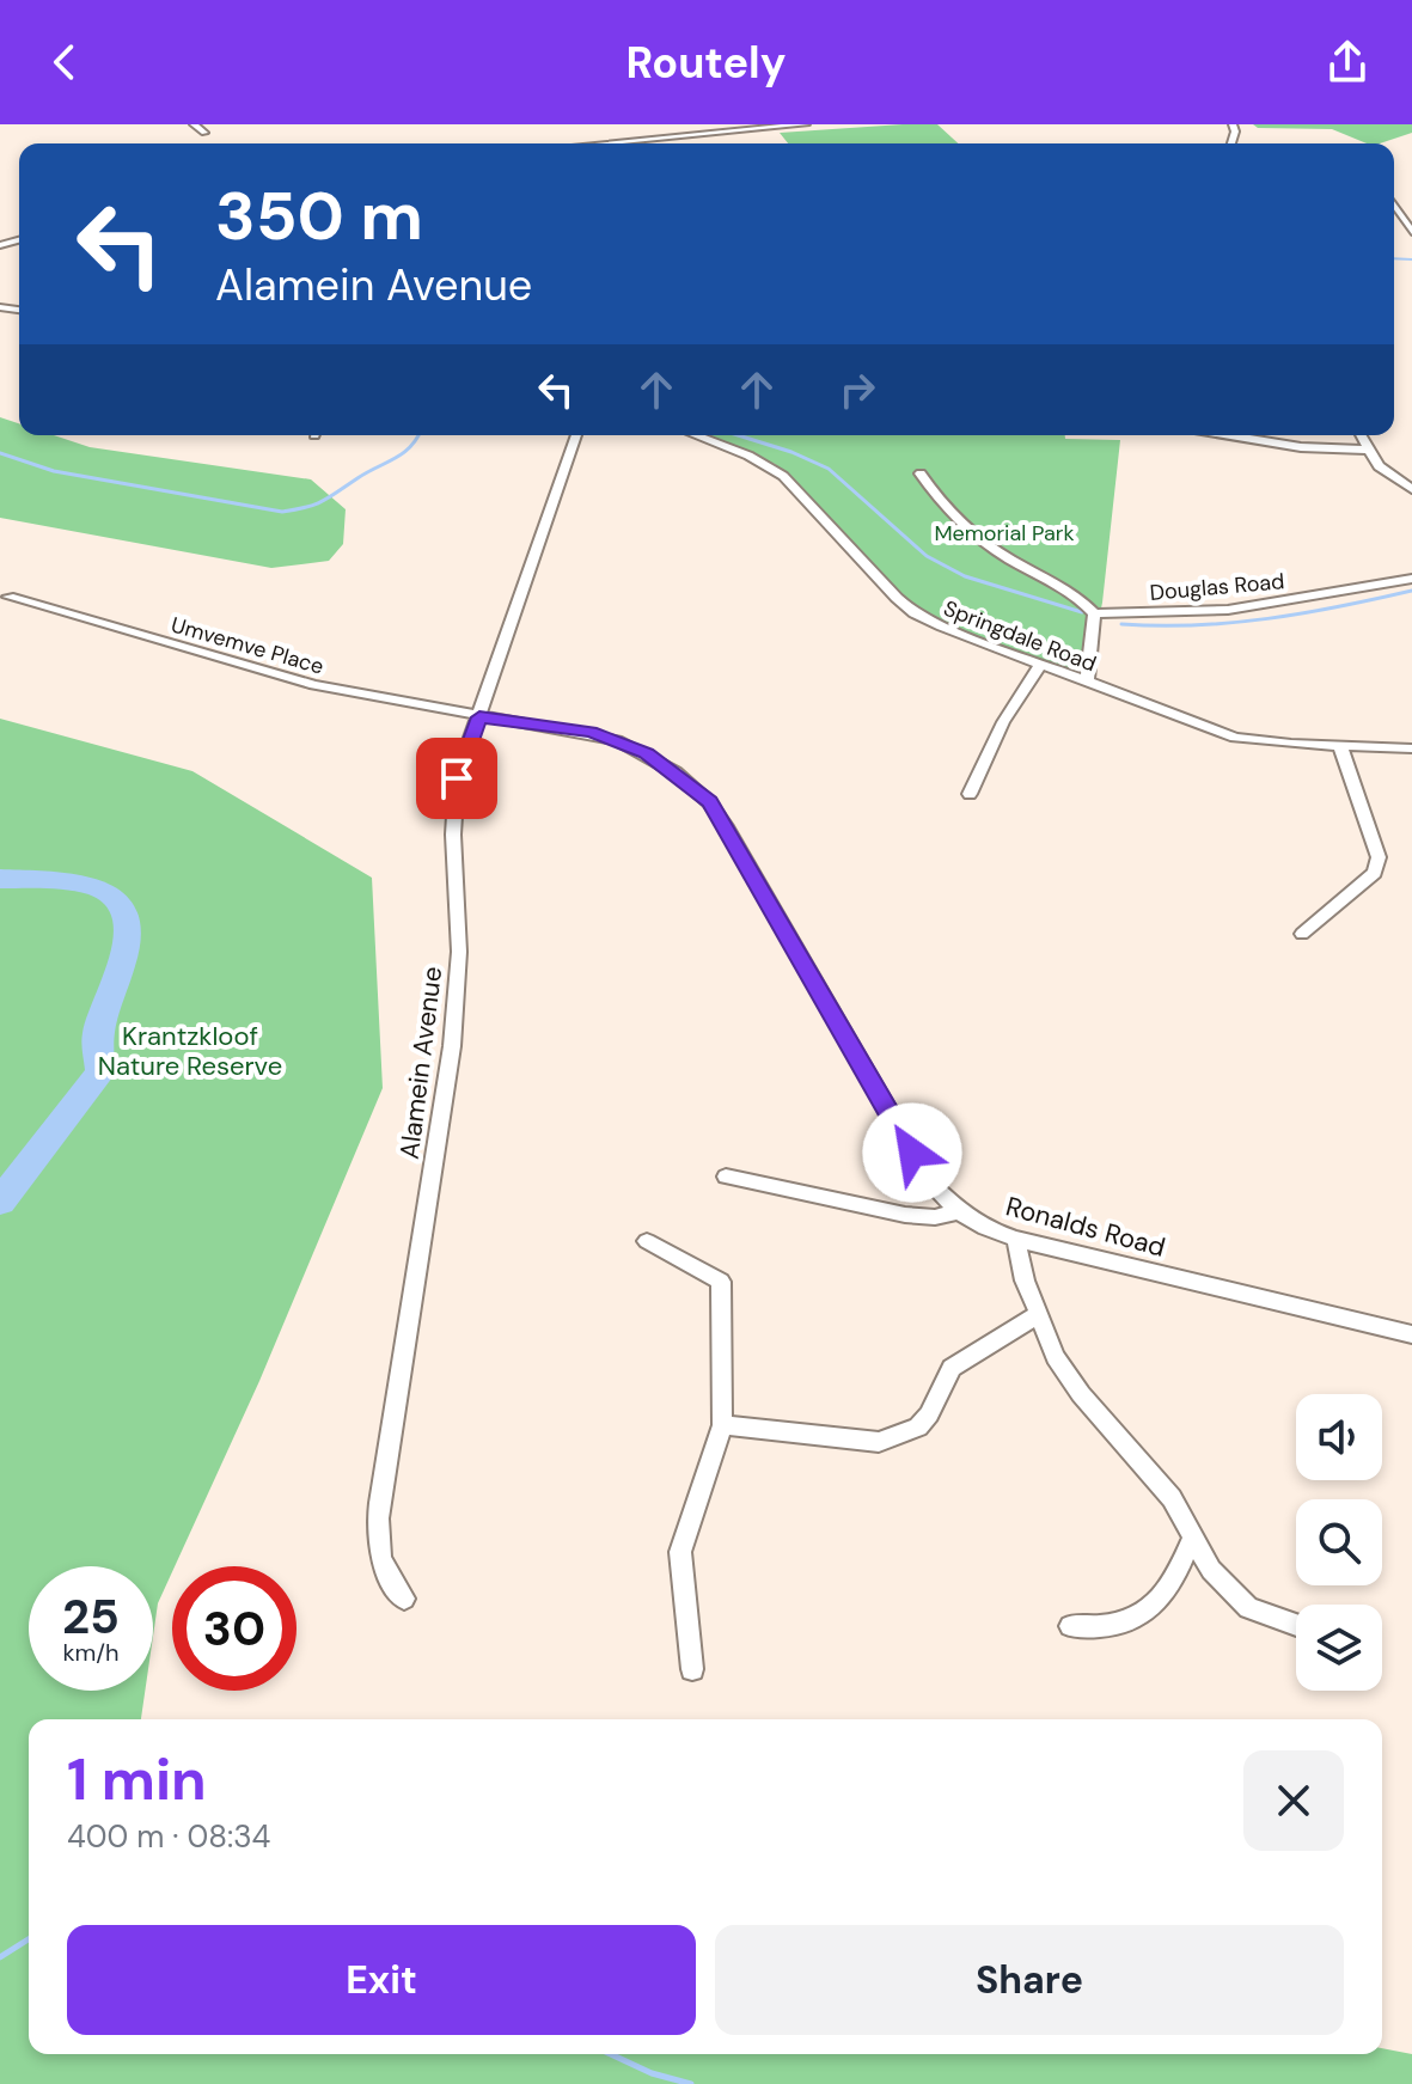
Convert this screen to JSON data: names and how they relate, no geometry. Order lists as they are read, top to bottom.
{
  "streets": {
    "street": [
      "Douglas Road",
      "Springdale Road",
      "Umvemve Place",
      "Alamein Avenue",
      "Ronalds Road"
    ]
  },
  "crossings": [
    ["Umvemve Place", "Alamein Avenue"],
    ["Umvemve Place", "Ronalds Road"],
    ["Alamein Avenue", "Ronalds Road"]
  ],
  "parks": ["Memorial Park", "Krantzkloof Nature Reserve"],
  "page": {
    "header": "Routely",
    "turn": ["350 m", "Alamein Avenue"],
    "speed": "25 km/h",
    "limit": "30",
    "heading": ["1 min", "400 m · 08:34"],
    "buttons": ["Exit", "Share"]
  }
}
